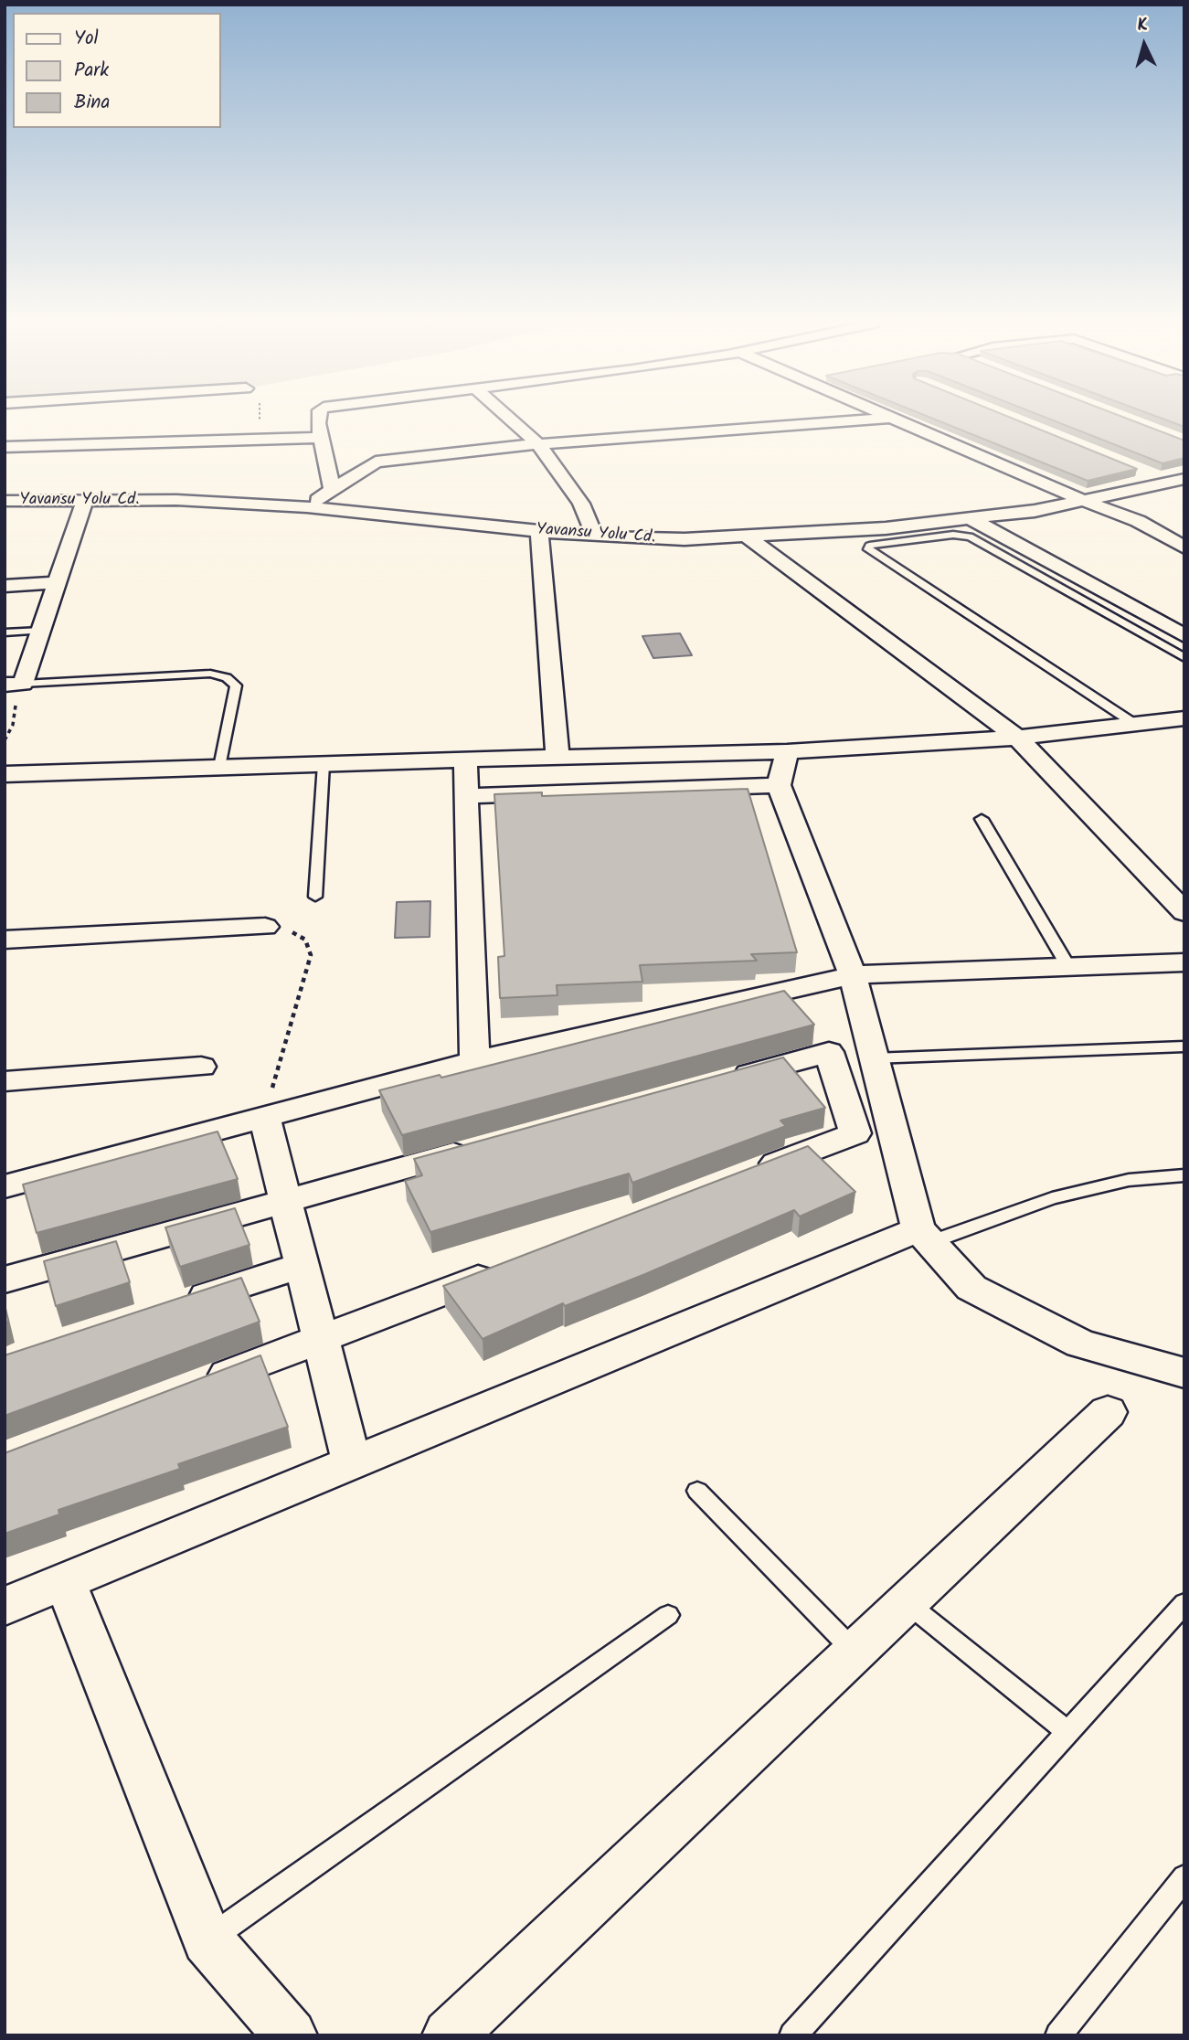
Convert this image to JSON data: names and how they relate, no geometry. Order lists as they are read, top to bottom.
{
  "streets": {
    "street": ["Yavansu Yolu Cd."]
  },
  "legend": ["Yol", "Park", "Bina"],
  "north": "top"
}
